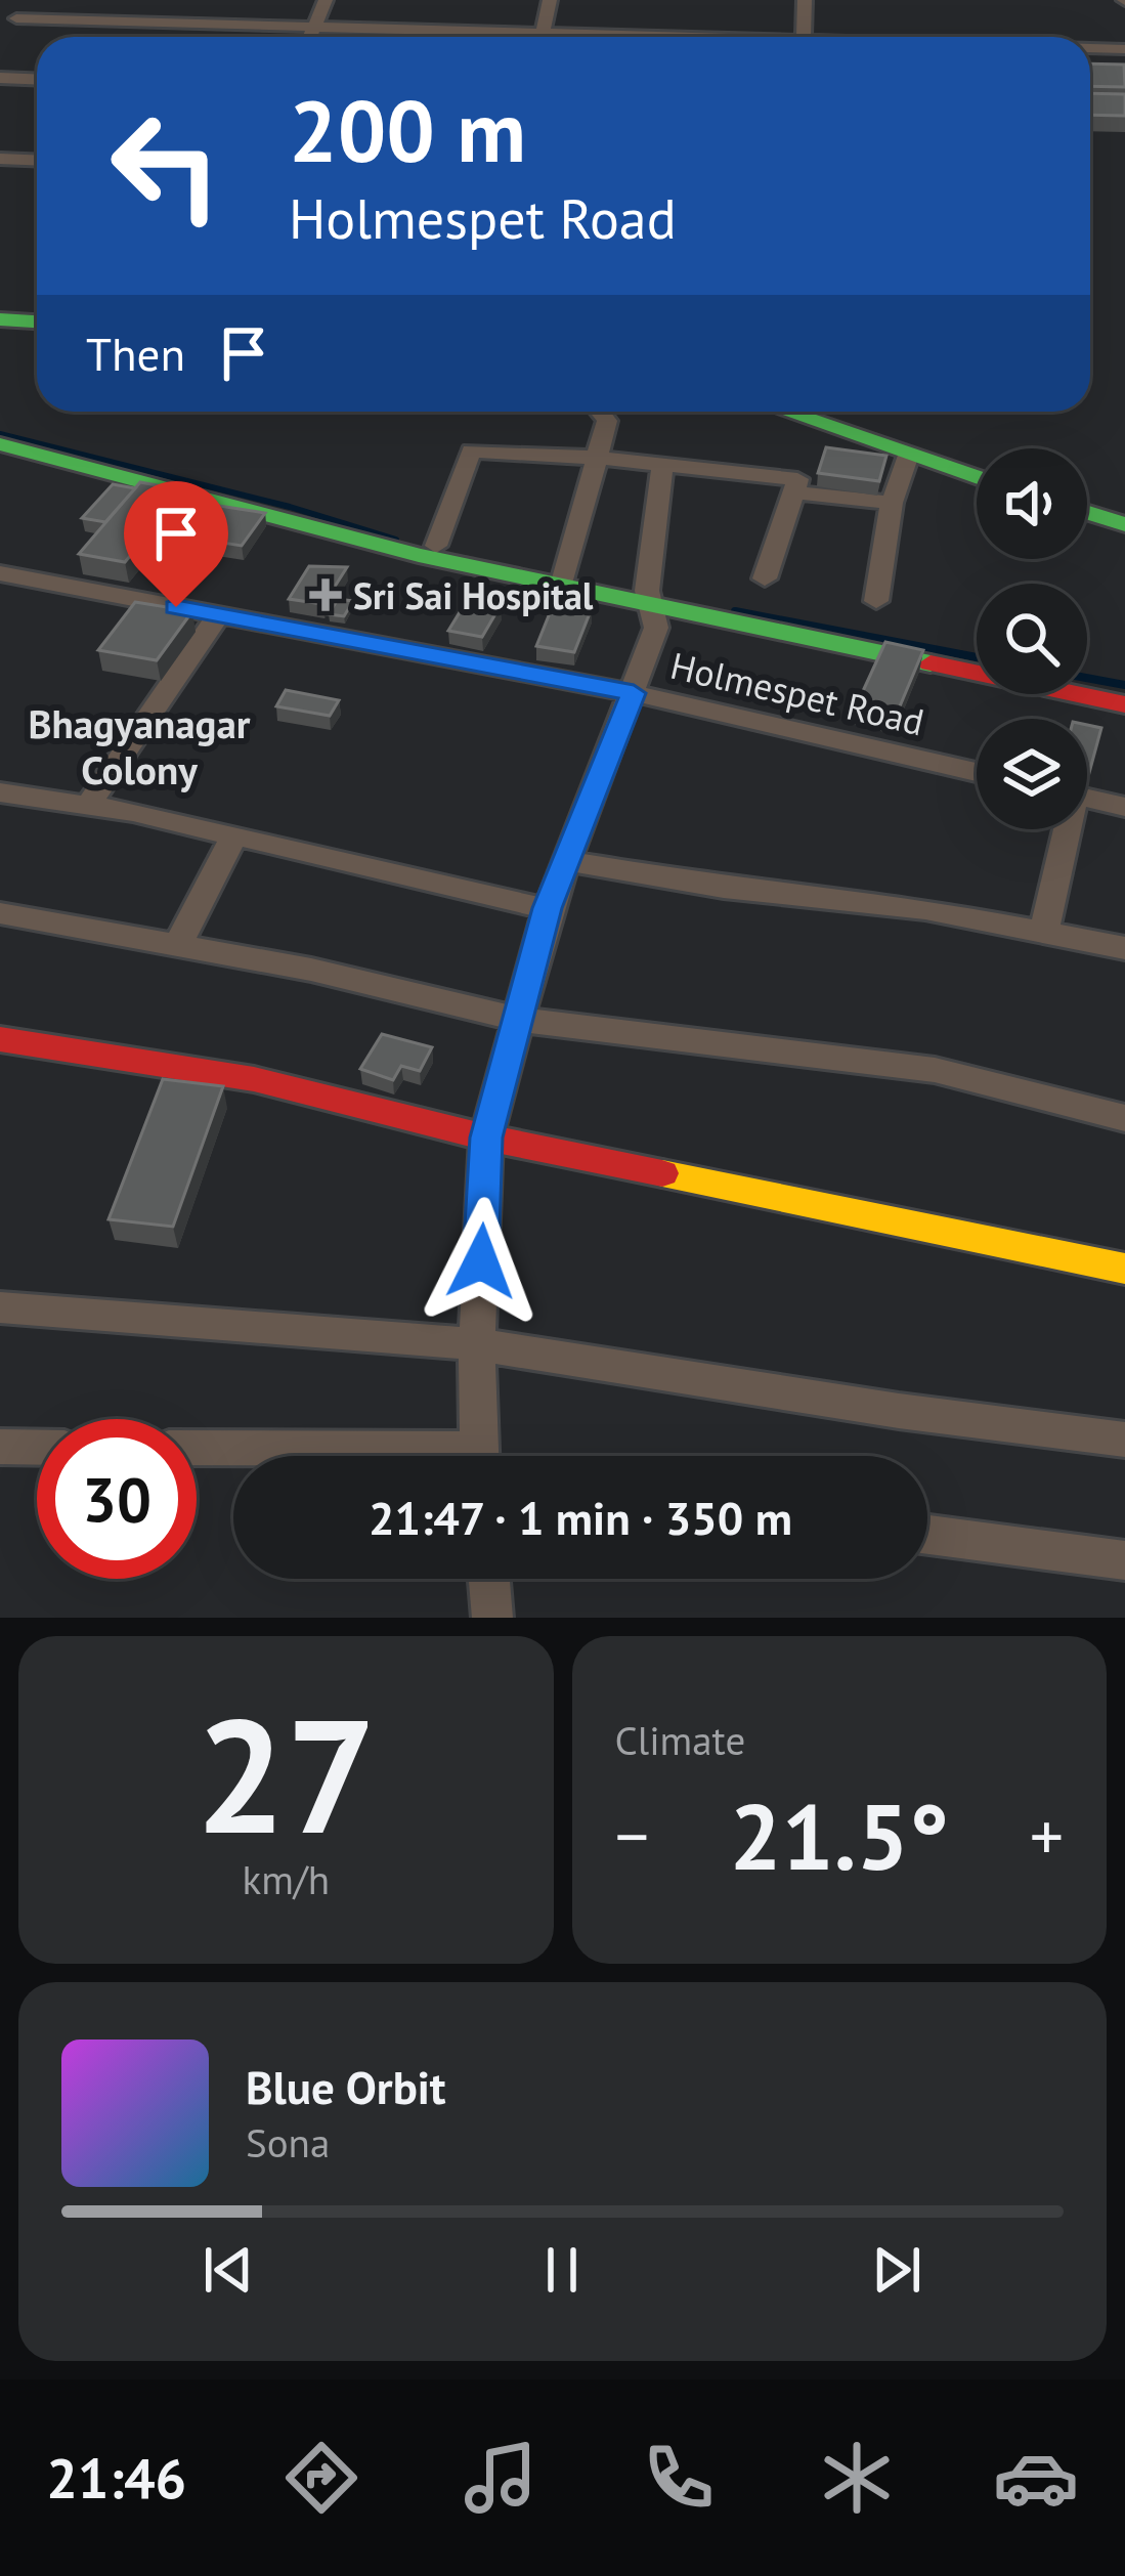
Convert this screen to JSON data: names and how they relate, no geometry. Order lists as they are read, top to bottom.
{
  "streets": {
    "street": ["Holmespet Road"]
  },
  "districts": ["Bhagyanagar Colony"],
  "places": {
    "health": ["Sri Sai Hospital"]
  },
  "page": {
    "turn": ["200 m", "Holmespet Road"],
    "then": "Then",
    "limit": "30",
    "trip": "21:47 · 1 min · 350 m",
    "tile": [
      ["27", "km/h"],
      "Climate"
    ],
    "heat": ["−", "21.5°", "+"],
    "song": ["Blue Orbit", "Sona"],
    "tabs": "21:46"
  }
}
